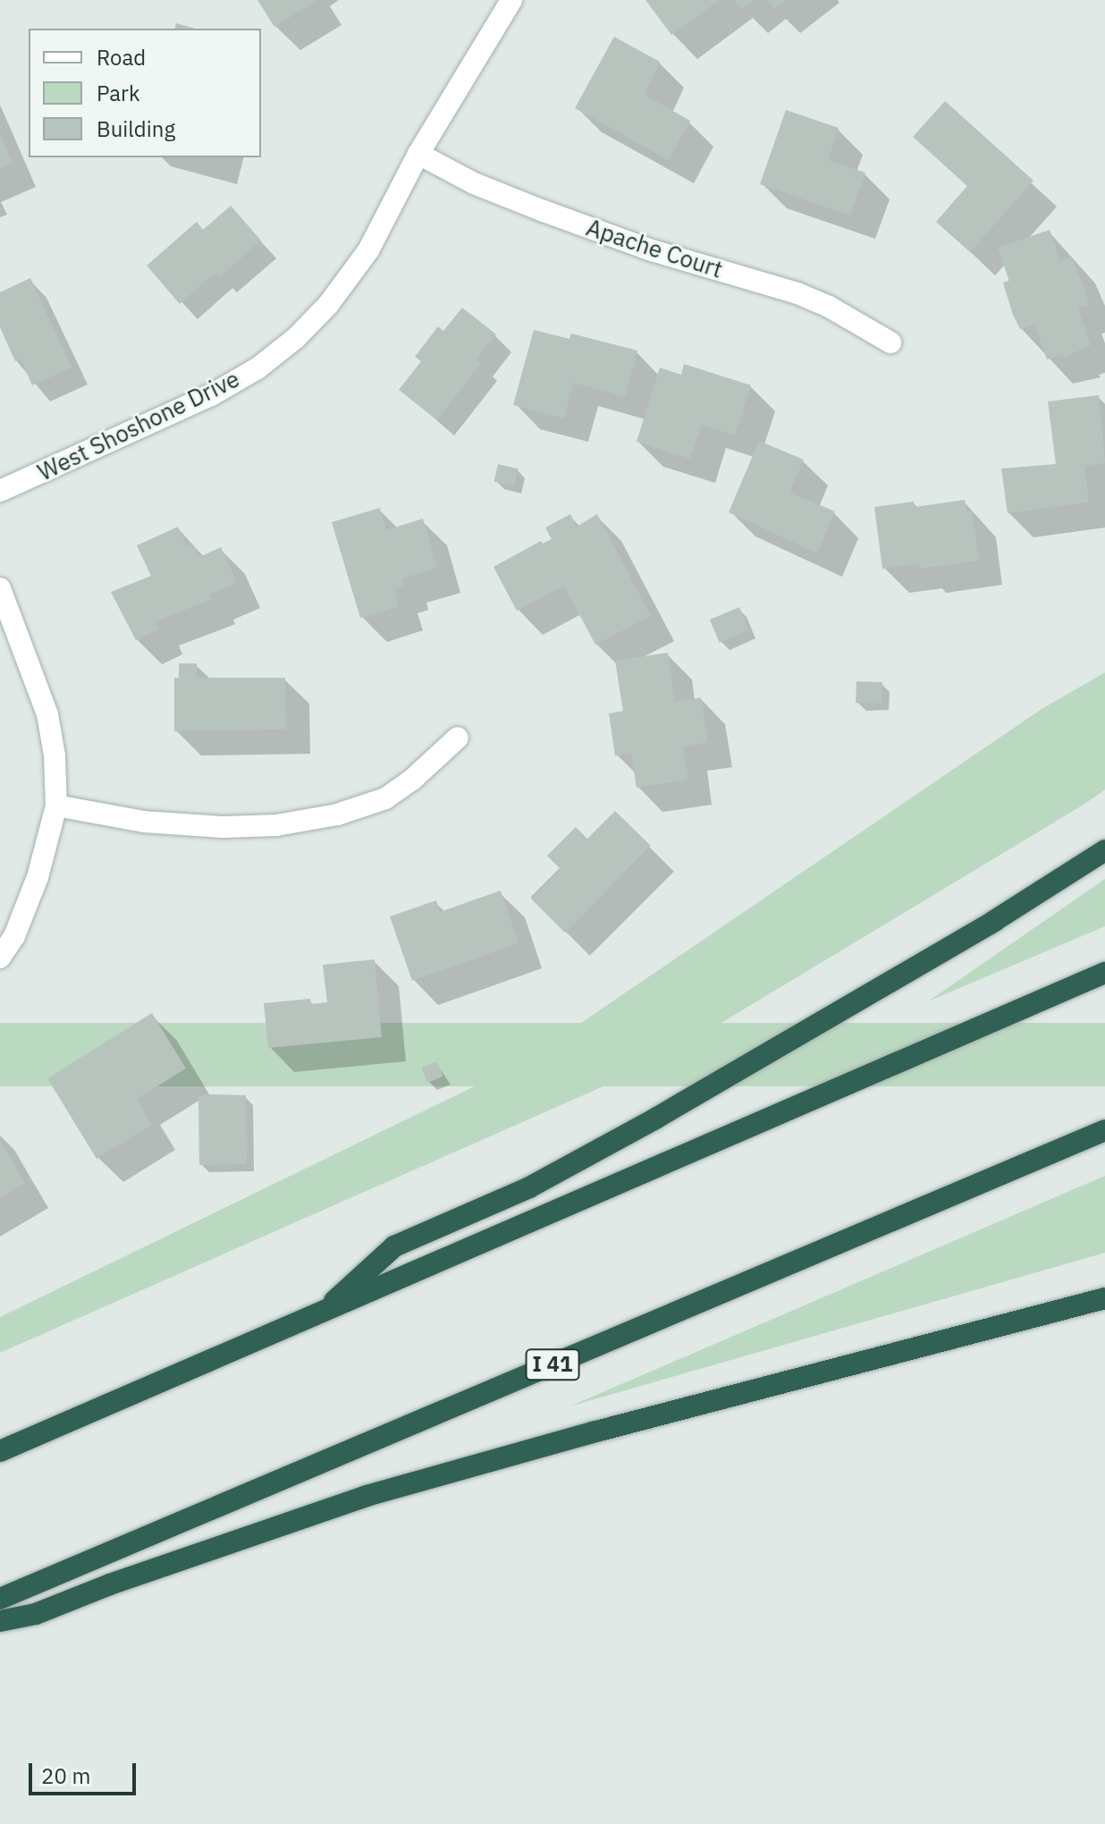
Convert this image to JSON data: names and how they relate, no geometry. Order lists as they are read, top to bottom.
{
  "streets": {
    "highway": ["I 41"],
    "street": ["Apache Court", "West Shoshone Drive"]
  },
  "crossings": [
    ["Apache Court", "West Shoshone Drive"]
  ],
  "legend": ["Road", "Park", "Building"],
  "scale_bar": "20 m"
}
